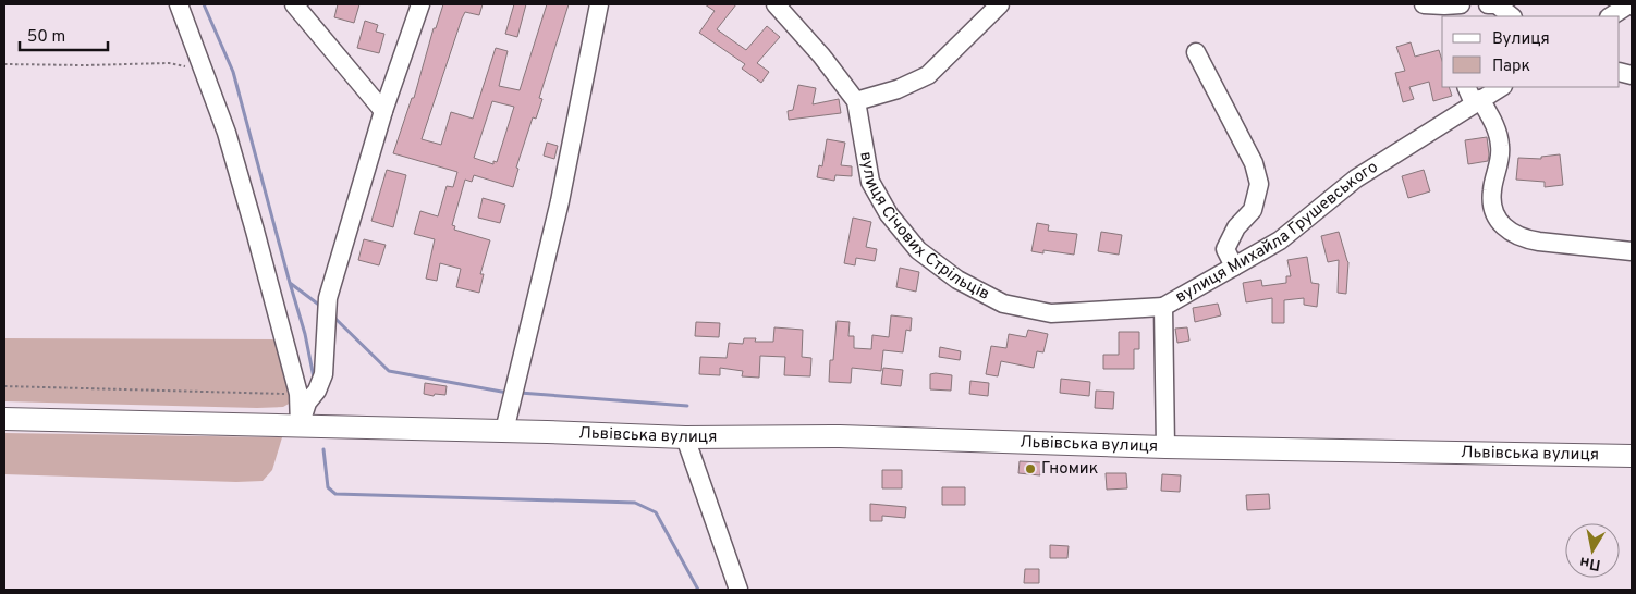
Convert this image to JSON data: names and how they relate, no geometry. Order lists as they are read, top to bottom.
{
  "streets": {
    "main road": ["Львівська вулиця"],
    "street": ["вулиця Січових Стрільців", "вулиця Михайла Грушевського"]
  },
  "crossings": [
    ["вулиця Січових Стрільців", "вулиця Михайла Грушевського"],
    ["вулиця Михайла Грушевського", "Львівська вулиця"]
  ],
  "places": ["Гномик"],
  "legend": ["Вулиця", "Парк"],
  "scale_bar": "50 m",
  "north": "bottom"
}
